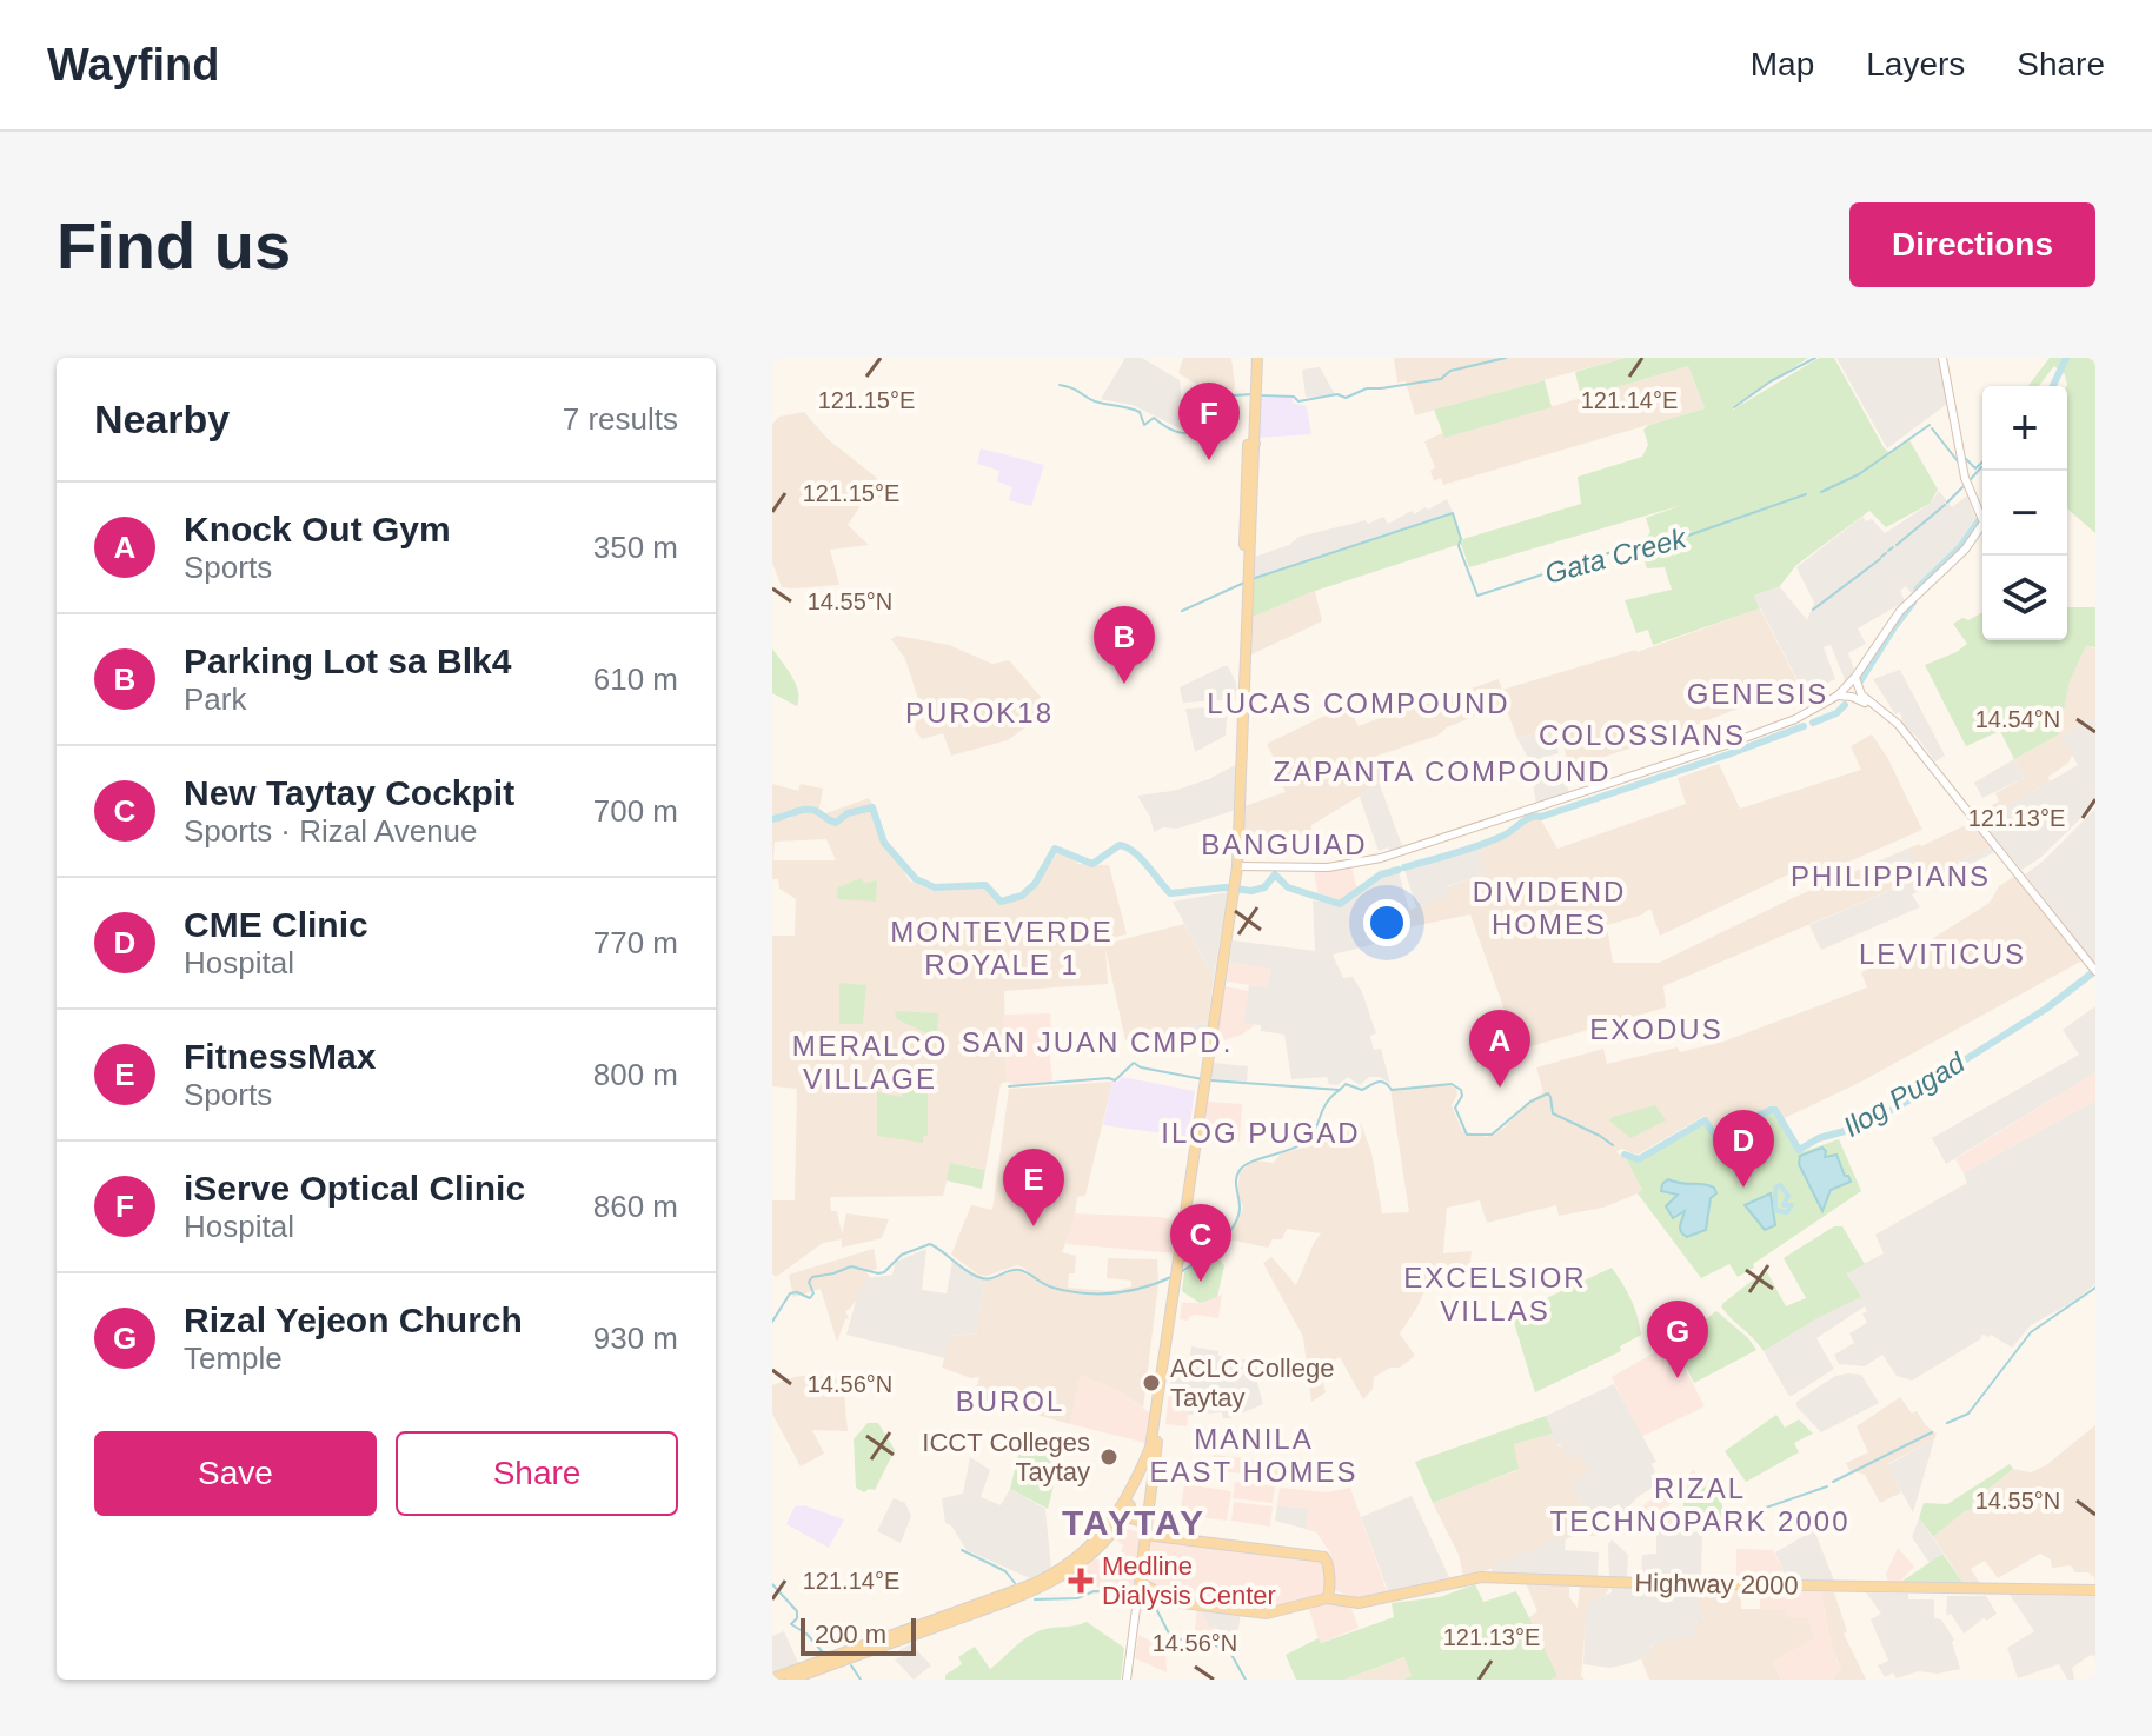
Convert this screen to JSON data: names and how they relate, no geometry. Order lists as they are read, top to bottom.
{
  "streets": {
    "main road": ["Highway 2000"]
  },
  "districts": [
    "GENESIS",
    "LUCAS COMPOUND",
    "PUROK18",
    "COLOSSIANS",
    "ZAPANTA COMPOUND",
    "BANGUIAD",
    "PHILIPPIANS",
    "DIVIDEND HOMES",
    "MONTEVERDE ROYALE 1",
    "LEVITICUS",
    "EXODUS",
    "SAN JUAN CMPD.",
    "MERALCO VILLAGE",
    "ILOG PUGAD",
    "EXCELSIOR VILLAS",
    "BUROL",
    "MANILA EAST HOMES",
    "RIZAL TECHNOPARK 2000",
    "TAYTAY"
  ],
  "water": ["Gata Creek", "Ilog Pugad"],
  "places": {
    "other": ["ACLC College Taytay", "ICCT Colleges Taytay"],
    "health": ["Medline Dialysis Center"]
  },
  "scale_bar": "200 m",
  "page": {
    "header": "Wayfind",
    "nav": ["Map", "Layers", "Share"],
    "buttons": [
      "Directions",
      ["Save", "Share"]
    ],
    "title": "Find us",
    "heading": ["Nearby", "7 results"],
    "pins": [
      "F",
      "B",
      "A",
      "D",
      "E",
      "C",
      "G"
    ],
    "map_buttons": ["+", "−"],
    "list": [
      {
        "mark": "A",
        "name": "Knock Out Gym",
        "note": "Sports",
        "value": "350 m"
      },
      {
        "mark": "B",
        "name": "Parking Lot sa Blk4",
        "note": "Park",
        "value": "610 m"
      },
      {
        "mark": "C",
        "name": "New Taytay Cockpit",
        "note": "Sports · Rizal Avenue",
        "value": "700 m"
      },
      {
        "mark": "D",
        "name": "CME Clinic",
        "note": "Hospital",
        "value": "770 m"
      },
      {
        "mark": "E",
        "name": "FitnessMax",
        "note": "Sports",
        "value": "800 m"
      },
      {
        "mark": "F",
        "name": "iServe Optical Clinic",
        "note": "Hospital",
        "value": "860 m"
      },
      {
        "mark": "G",
        "name": "Rizal Yejeon Church",
        "note": "Temple",
        "value": "930 m"
      }
    ],
    "scale": "200 m"
  },
  "coordinates": [
    "121.15°E",
    "121.14°E",
    "14.55°N",
    "14.54°N",
    "121.13°E",
    "14.56°N"
  ]
}
